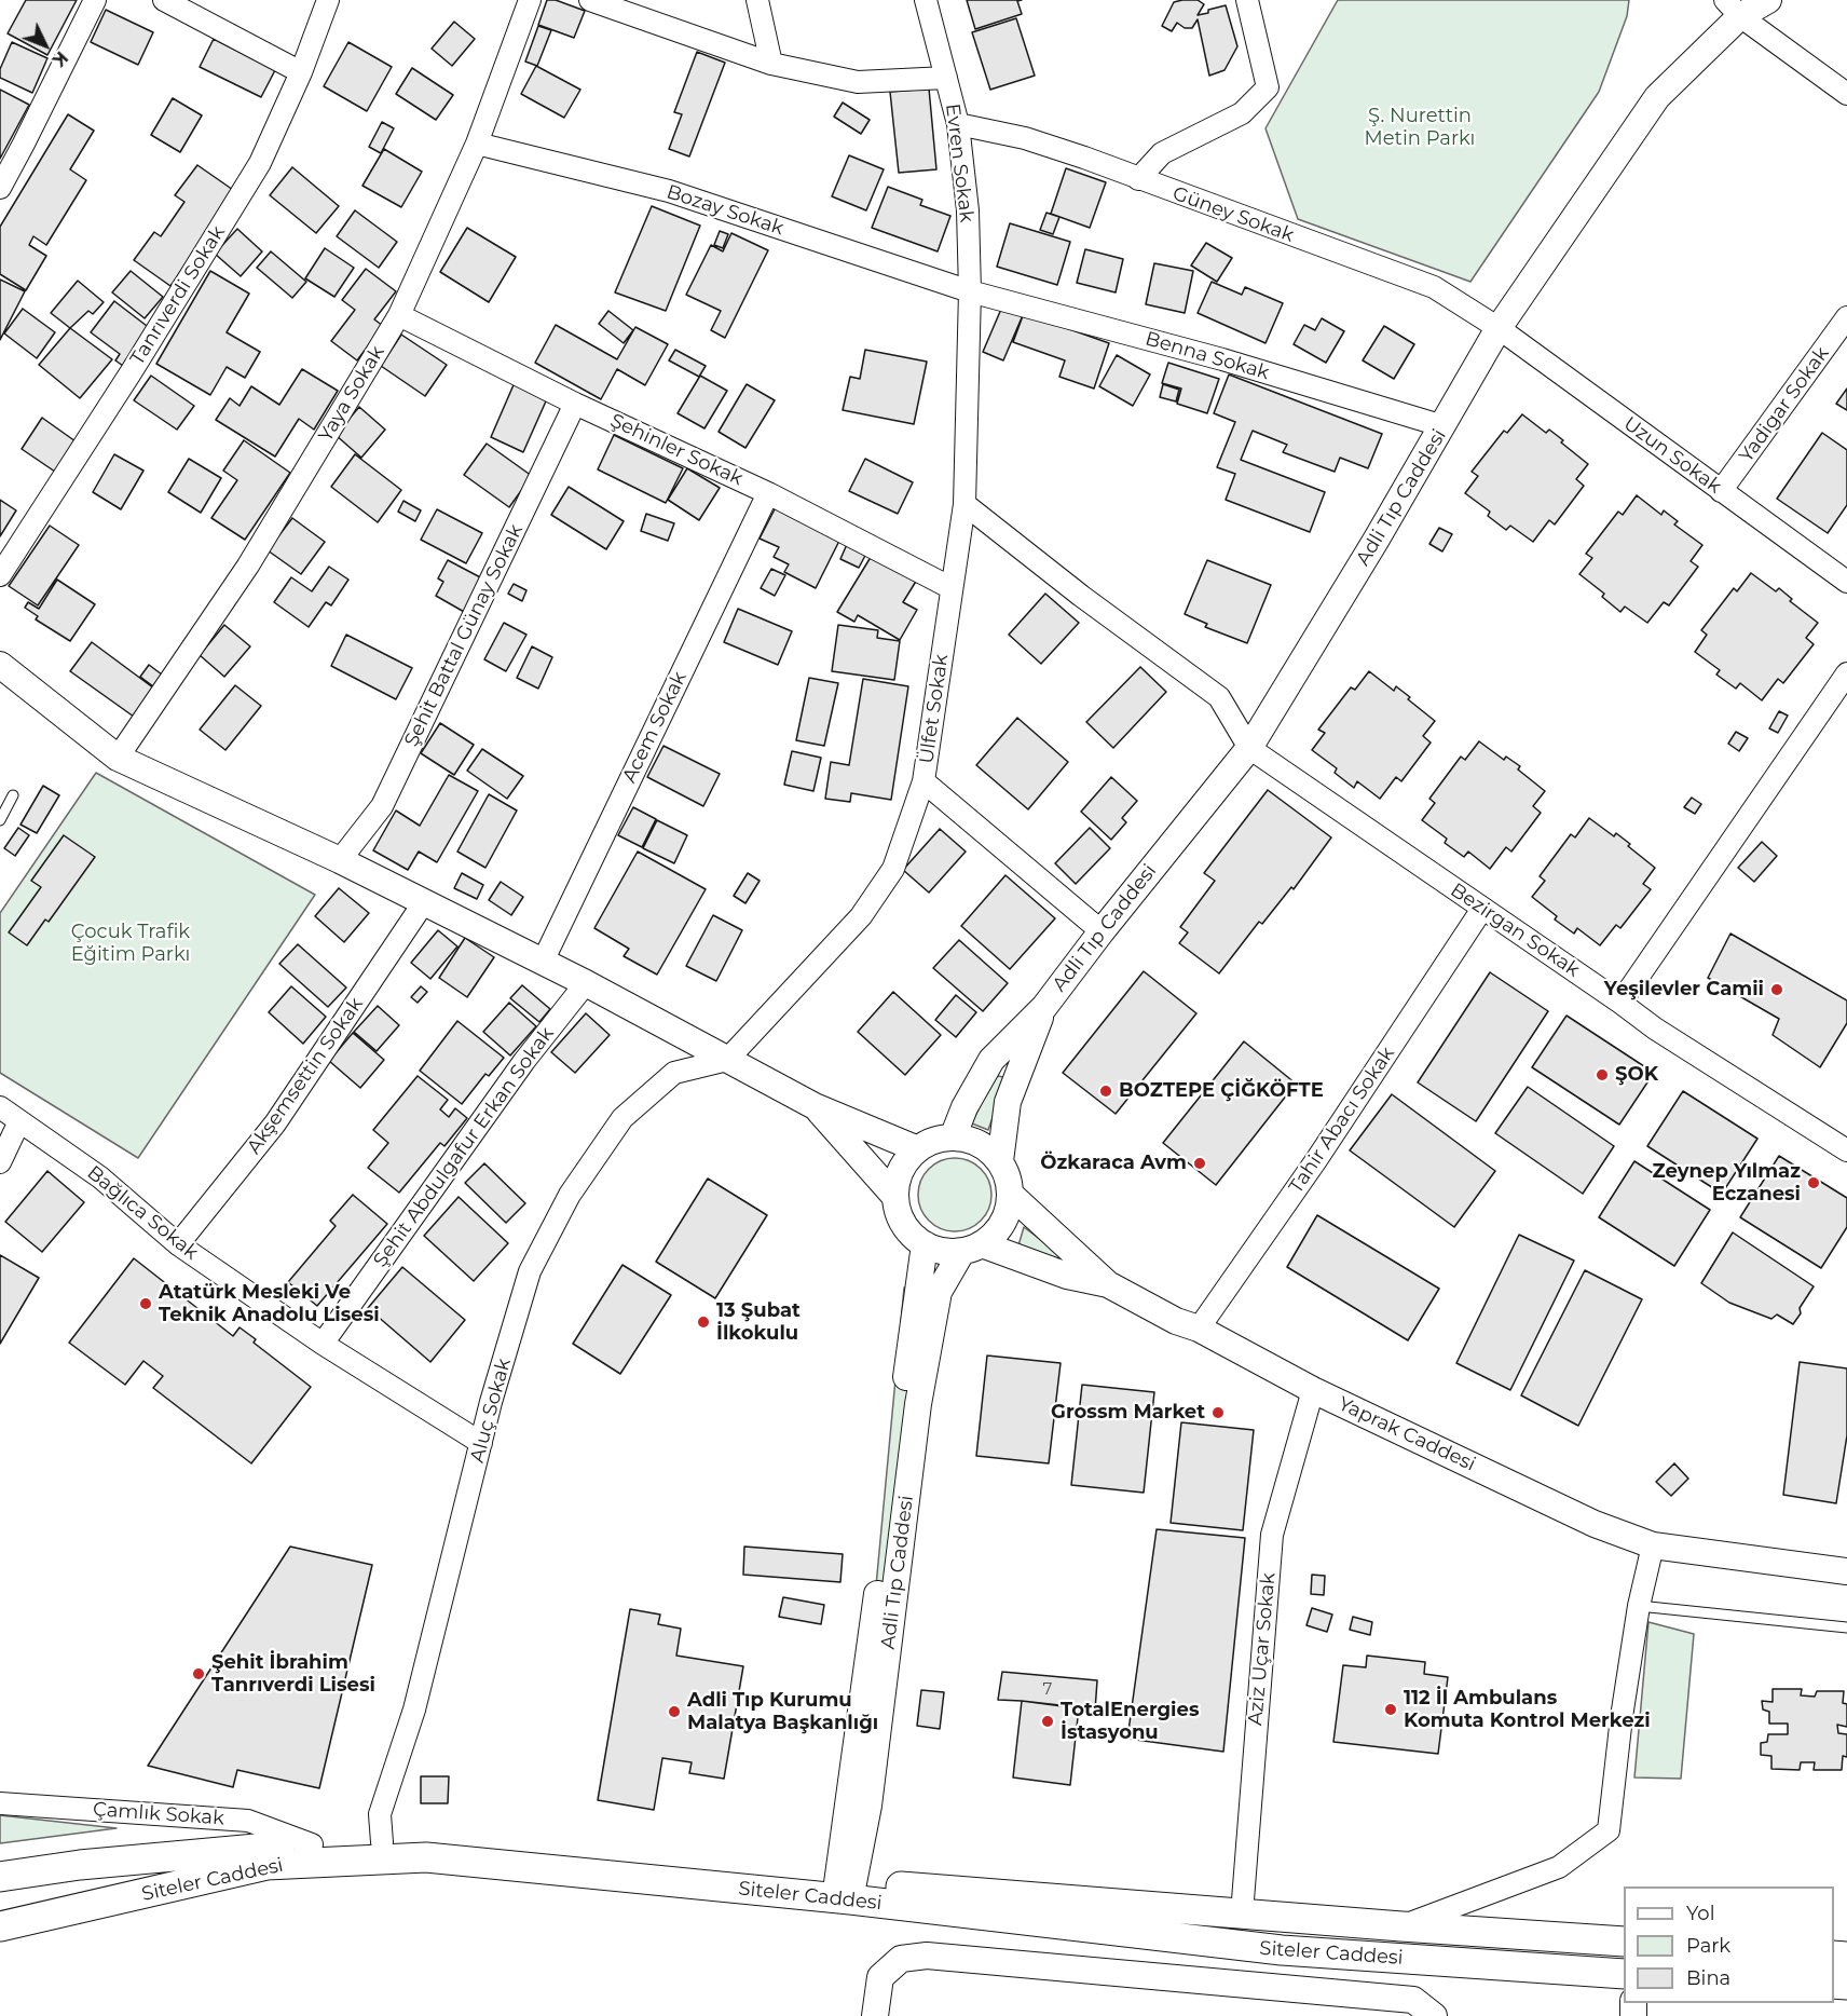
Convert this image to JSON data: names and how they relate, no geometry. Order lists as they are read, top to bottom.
{
  "streets": {
    "main road": ["Siteler Caddesi"],
    "street": [
      "Evren Sokak",
      "Bozay Sokak",
      "Güney Sokak",
      "Tanrıverdi Sokak",
      "Benna Sokak",
      "Yaya Sokak",
      "Yadigar Sokak",
      "Şehinler Sokak",
      "Uzun Sokak",
      "Adli Tıp Caddesi",
      "Şehit Battal Günay Sokak",
      "Ülfet Sokak",
      "Acem Sokak",
      "Bezirgan Sokak",
      "Akşemsettin Sokak",
      "Tahir Abacı Sokak",
      "Şehit Abdulgafur Erkan Sokak",
      "Bağlıca Sokak",
      "Aluç Sokak",
      "Yaprak Caddesi",
      "Aziz Uçar Sokak",
      "Çamlık Sokak"
    ]
  },
  "crossings": [
    ["Evren Sokak", "Bozay Sokak"],
    ["Evren Sokak", "Güney Sokak"],
    ["Evren Sokak", "Benna Sokak"],
    ["Evren Sokak", "Ülfet Sokak"],
    ["Bozay Sokak", "Benna Sokak"],
    ["Bozay Sokak", "Yaya Sokak"],
    ["Bozay Sokak", "Ülfet Sokak"],
    ["Güney Sokak", "Uzun Sokak"],
    ["Güney Sokak", "Adli Tıp Caddesi"],
    ["Benna Sokak", "Adli Tıp Caddesi"],
    ["Benna Sokak", "Ülfet Sokak"],
    ["Yaya Sokak", "Şehinler Sokak"],
    ["Yadigar Sokak", "Uzun Sokak"],
    ["Şehinler Sokak", "Şehit Battal Günay Sokak"],
    ["Şehinler Sokak", "Ülfet Sokak"],
    ["Şehinler Sokak", "Acem Sokak"],
    ["Uzun Sokak", "Adli Tıp Caddesi"],
    ["Adli Tıp Caddesi", "Bezirgan Sokak"],
    ["Adli Tıp Caddesi", "Yaprak Caddesi"],
    ["Adli Tıp Caddesi", "Siteler Caddesi"],
    ["Ülfet Sokak", "Aluç Sokak"],
    ["Bezirgan Sokak", "Tahir Abacı Sokak"],
    ["Akşemsettin Sokak", "Bağlıca Sokak"],
    ["Tahir Abacı Sokak", "Yaprak Caddesi"],
    ["Şehit Abdulgafur Erkan Sokak", "Bağlıca Sokak"],
    ["Bağlıca Sokak", "Aluç Sokak"],
    ["Aluç Sokak", "Siteler Caddesi"],
    ["Yaprak Caddesi", "Aziz Uçar Sokak"],
    ["Aziz Uçar Sokak", "Siteler Caddesi"],
    ["Çamlık Sokak", "Siteler Caddesi"]
  ],
  "parks": ["Ş. Nurettin Metin Parkı", "Çocuk Trafik Eğitim Parkı"],
  "places": [
    "Yeşilevler Camii",
    "ŞOK",
    "BOZTEPE ÇİĞKÖFTE",
    "Özkaraca Avm",
    "Zeynep Yılmaz Eczanesi",
    "Atatürk Mesleki Ve Teknik Anadolu Lisesi",
    "13 Şubat İlkokulu",
    "Grossm Market",
    "Şehit İbrahim Tanrıverdi Lisesi",
    "112 İl Ambulans Komuta Kontrol Merkezi",
    "Adli Tıp Kurumu Malatya Başkanlığı",
    "TotalEnergies İstasyonu"
  ],
  "house_numbers": ["7"],
  "legend": ["Yol", "Park", "Bina"],
  "north": "bottom right"
}
